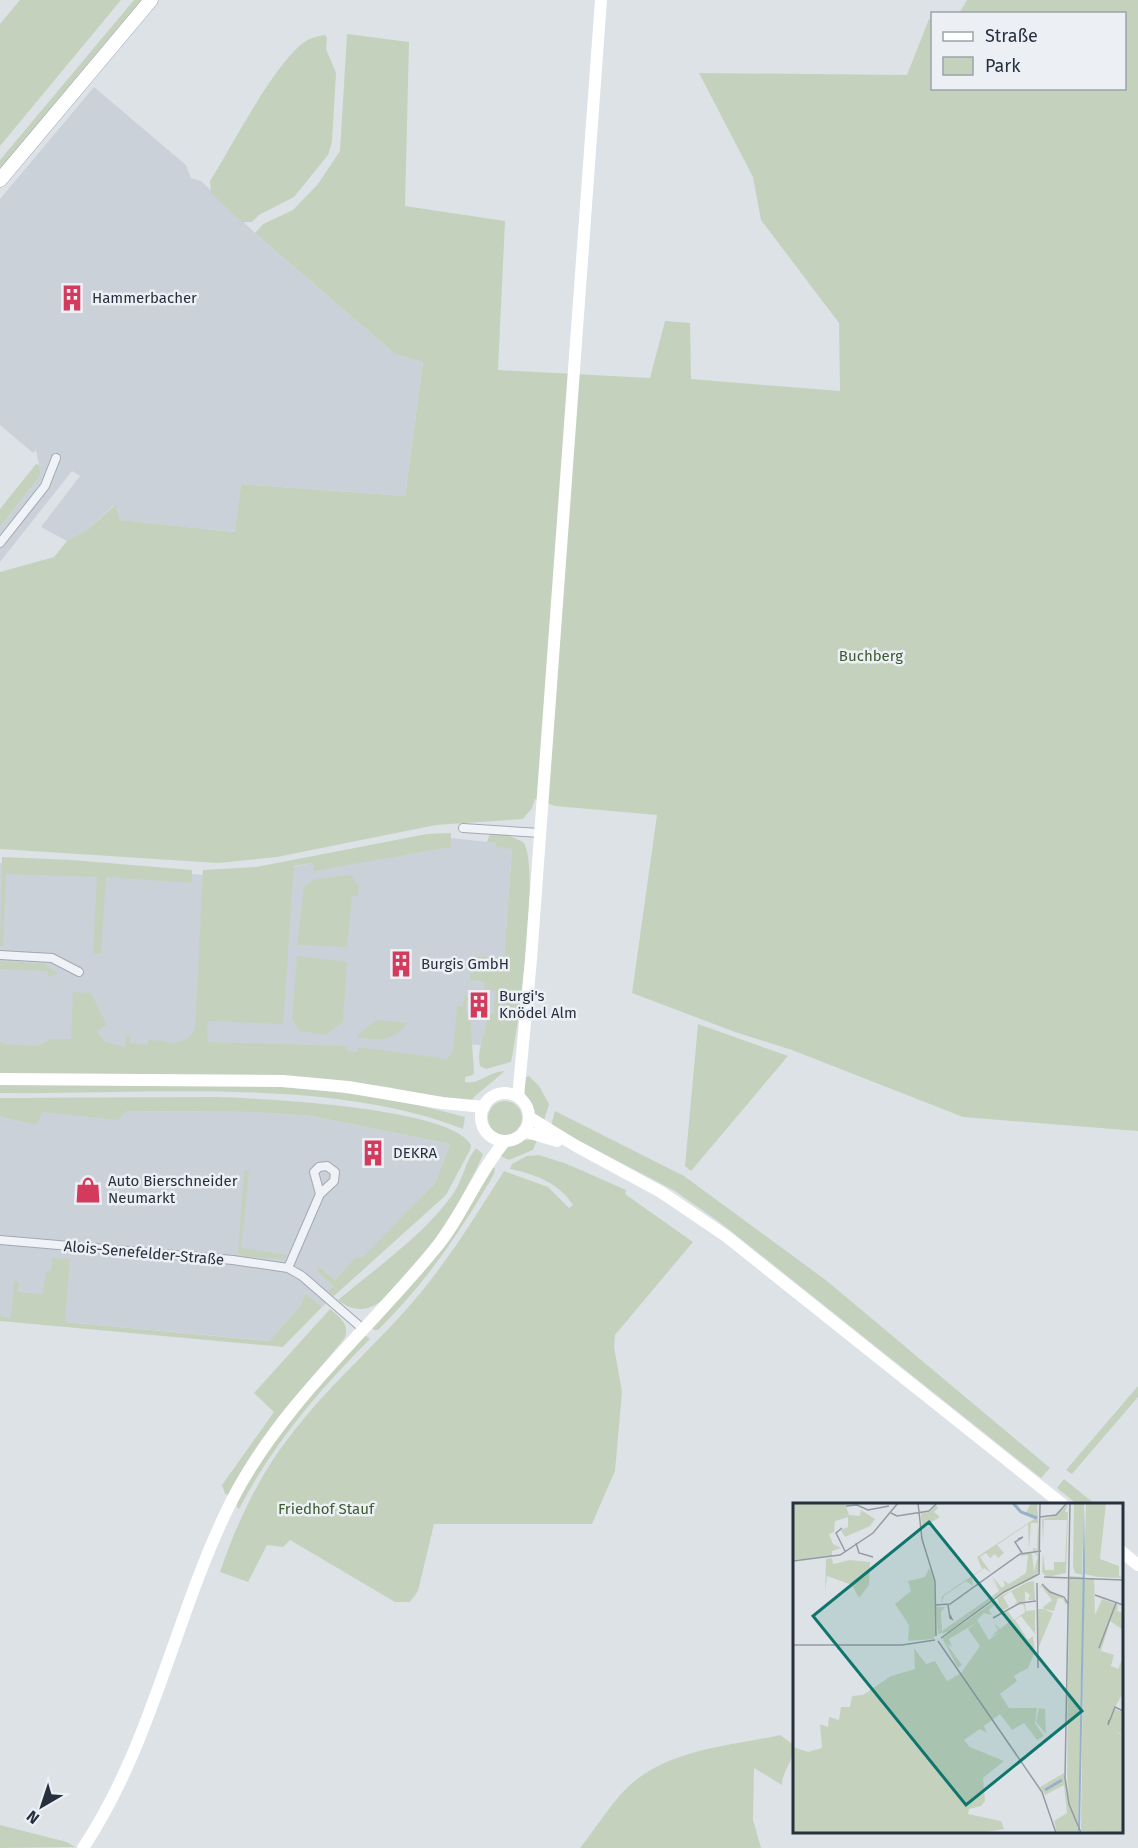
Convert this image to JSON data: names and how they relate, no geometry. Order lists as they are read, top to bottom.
{
  "streets": {
    "street": ["Alois-Senefelder-Straße"]
  },
  "parks": ["Buchberg", "Friedhof Stauf"],
  "places": {
    "building": [
      "Hammerbacher",
      "Burgis GmbH",
      "Burgi's Knödel Alm",
      "DEKRA"
    ],
    "shop": ["Auto Bierschneider Neumarkt"]
  },
  "legend": ["Straße", "Park"],
  "north": "bottom left"
}
